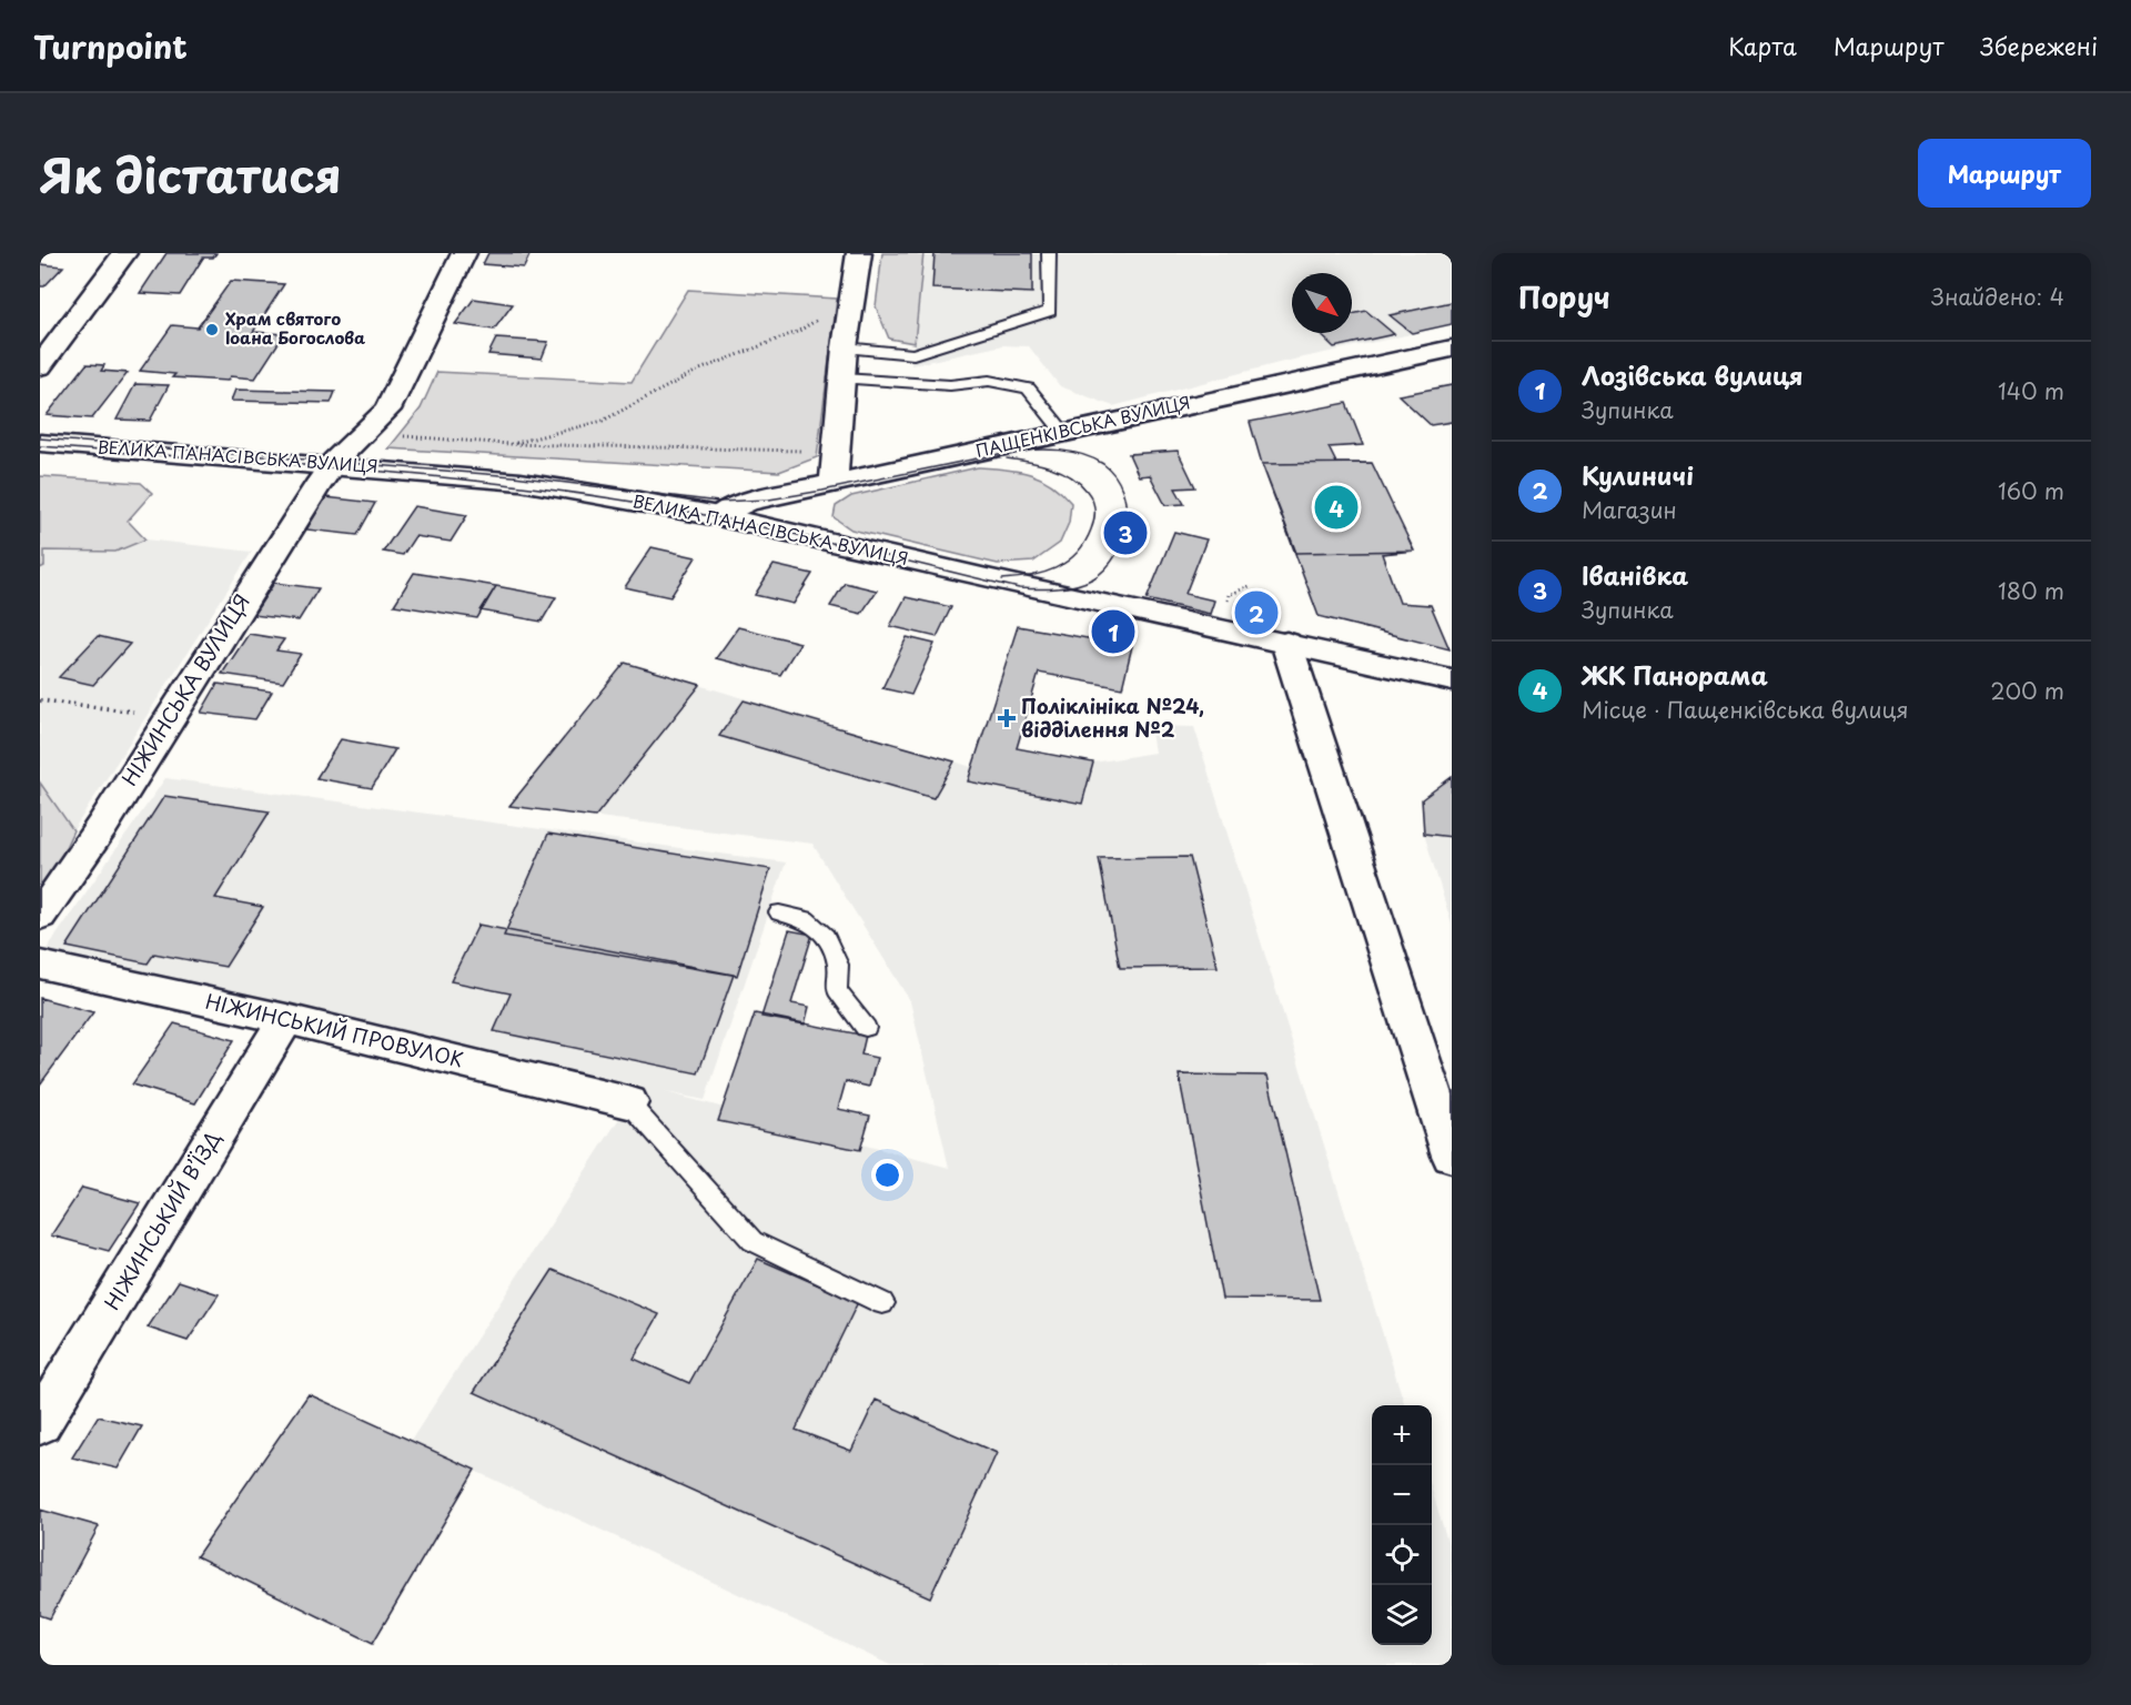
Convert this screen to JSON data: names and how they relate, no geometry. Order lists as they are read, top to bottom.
{
  "streets": {
    "street": [
      "ПАЩЕНКІВСЬКА ВУЛИЦЯ",
      "ВЕЛИКА ПАНАСІВСЬКА ВУЛИЦЯ",
      "НІЖИНСЬКА ВУЛИЦЯ",
      "НІЖИНСЬКИЙ ПРОВУЛОК",
      "НІЖИНСЬКИЙ В’ЇЗД"
    ]
  },
  "crossings": [
    ["ПАЩЕНКІВСЬКА ВУЛИЦЯ", "ВЕЛИКА ПАНАСІВСЬКА ВУЛИЦЯ"],
    ["ВЕЛИКА ПАНАСІВСЬКА ВУЛИЦЯ", "НІЖИНСЬКА ВУЛИЦЯ"],
    ["НІЖИНСЬКИЙ ПРОВУЛОК", "НІЖИНСЬКИЙ В’ЇЗД"]
  ],
  "places": {
    "other": ["Храм святого Іоана Богослова"],
    "health": ["Поліклініка №24, відділення №2"]
  },
  "north": "bottom right",
  "page": {
    "header": "Turnpoint",
    "nav": ["Карта", "Маршрут", "Збережені"],
    "title": "Як дістатися",
    "buttons": "Маршрут",
    "heading": ["Поруч", "Знайдено: 4"],
    "list": [
      {
        "mark": "1",
        "name": "Лозівська вулиця",
        "note": "Зупинка",
        "value": "140 m"
      },
      {
        "mark": "2",
        "name": "Кулиничі",
        "note": "Магазин",
        "value": "160 m"
      },
      {
        "mark": "3",
        "name": "Іванівка",
        "note": "Зупинка",
        "value": "180 m"
      },
      {
        "mark": "4",
        "name": "ЖК Панорама",
        "note": "Місце · Пащенківська вулиця",
        "value": "200 m"
      }
    ],
    "pins": [
      "4",
      "3",
      "2",
      "1"
    ],
    "map_buttons": ["+", "−"]
  }
}
